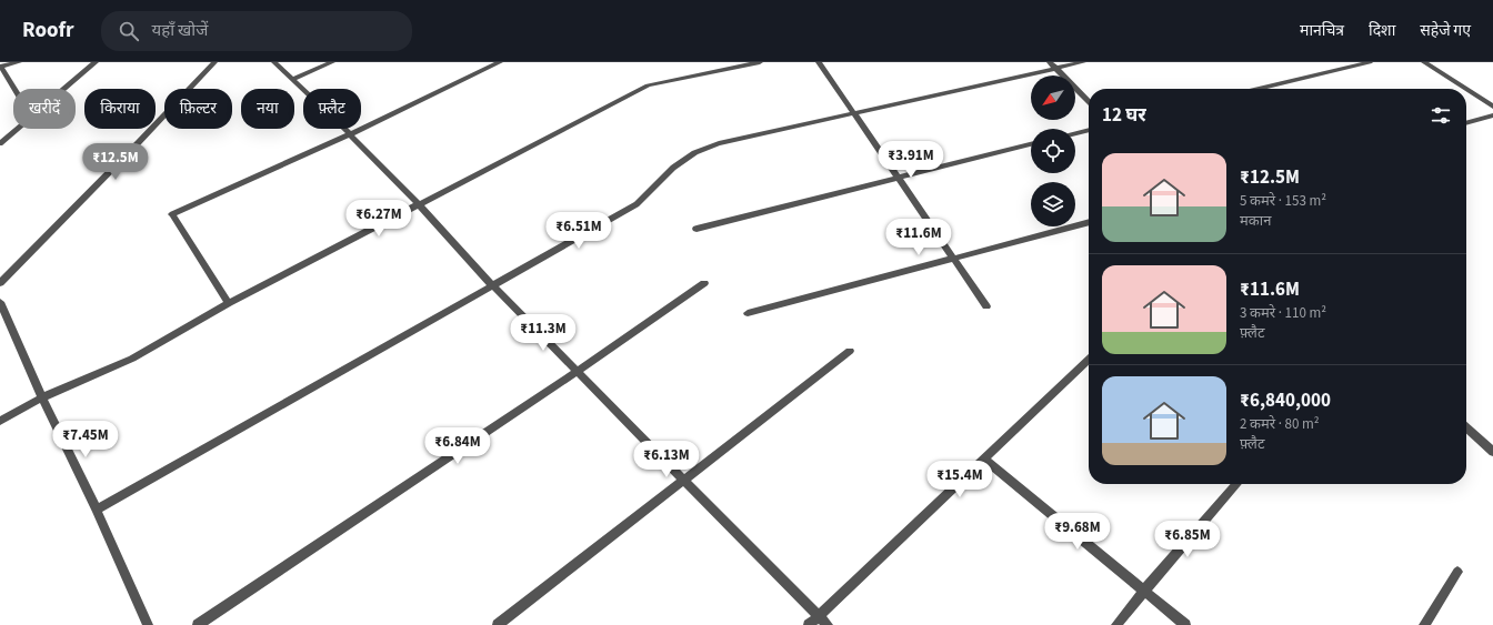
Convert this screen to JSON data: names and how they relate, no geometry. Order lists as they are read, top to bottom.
{
  "north": "bottom left",
  "page": {
    "header": "Roofr",
    "search": "यहाँ खोजें",
    "nav": ["मानचित्र", "दिशा", "सहेजे गए"],
    "chip": [
      "खरीदें",
      "किराया",
      "फ़िल्टर",
      "नया",
      "फ़्लैट"
    ],
    "heading": "12 घर",
    "price": [
      "₹3.91M",
      "₹12.5M",
      "₹6.27M",
      "₹6.51M",
      "₹11.6M",
      "₹11.3M",
      "₹7.45M",
      "₹6.84M",
      "₹6.13M",
      "₹15.4M",
      "₹9.68M",
      "₹6.85M"
    ],
    "list": [
      {
        "name": "₹12.5M",
        "note": "5 कमरे · 153 m² · मकान"
      },
      {
        "name": "₹11.6M",
        "note": "3 कमरे · 110 m² · फ़्लैट"
      },
      {
        "name": "₹6,840,000",
        "note": "2 कमरे · 80 m² · फ़्लैट"
      }
    ]
  }
}
